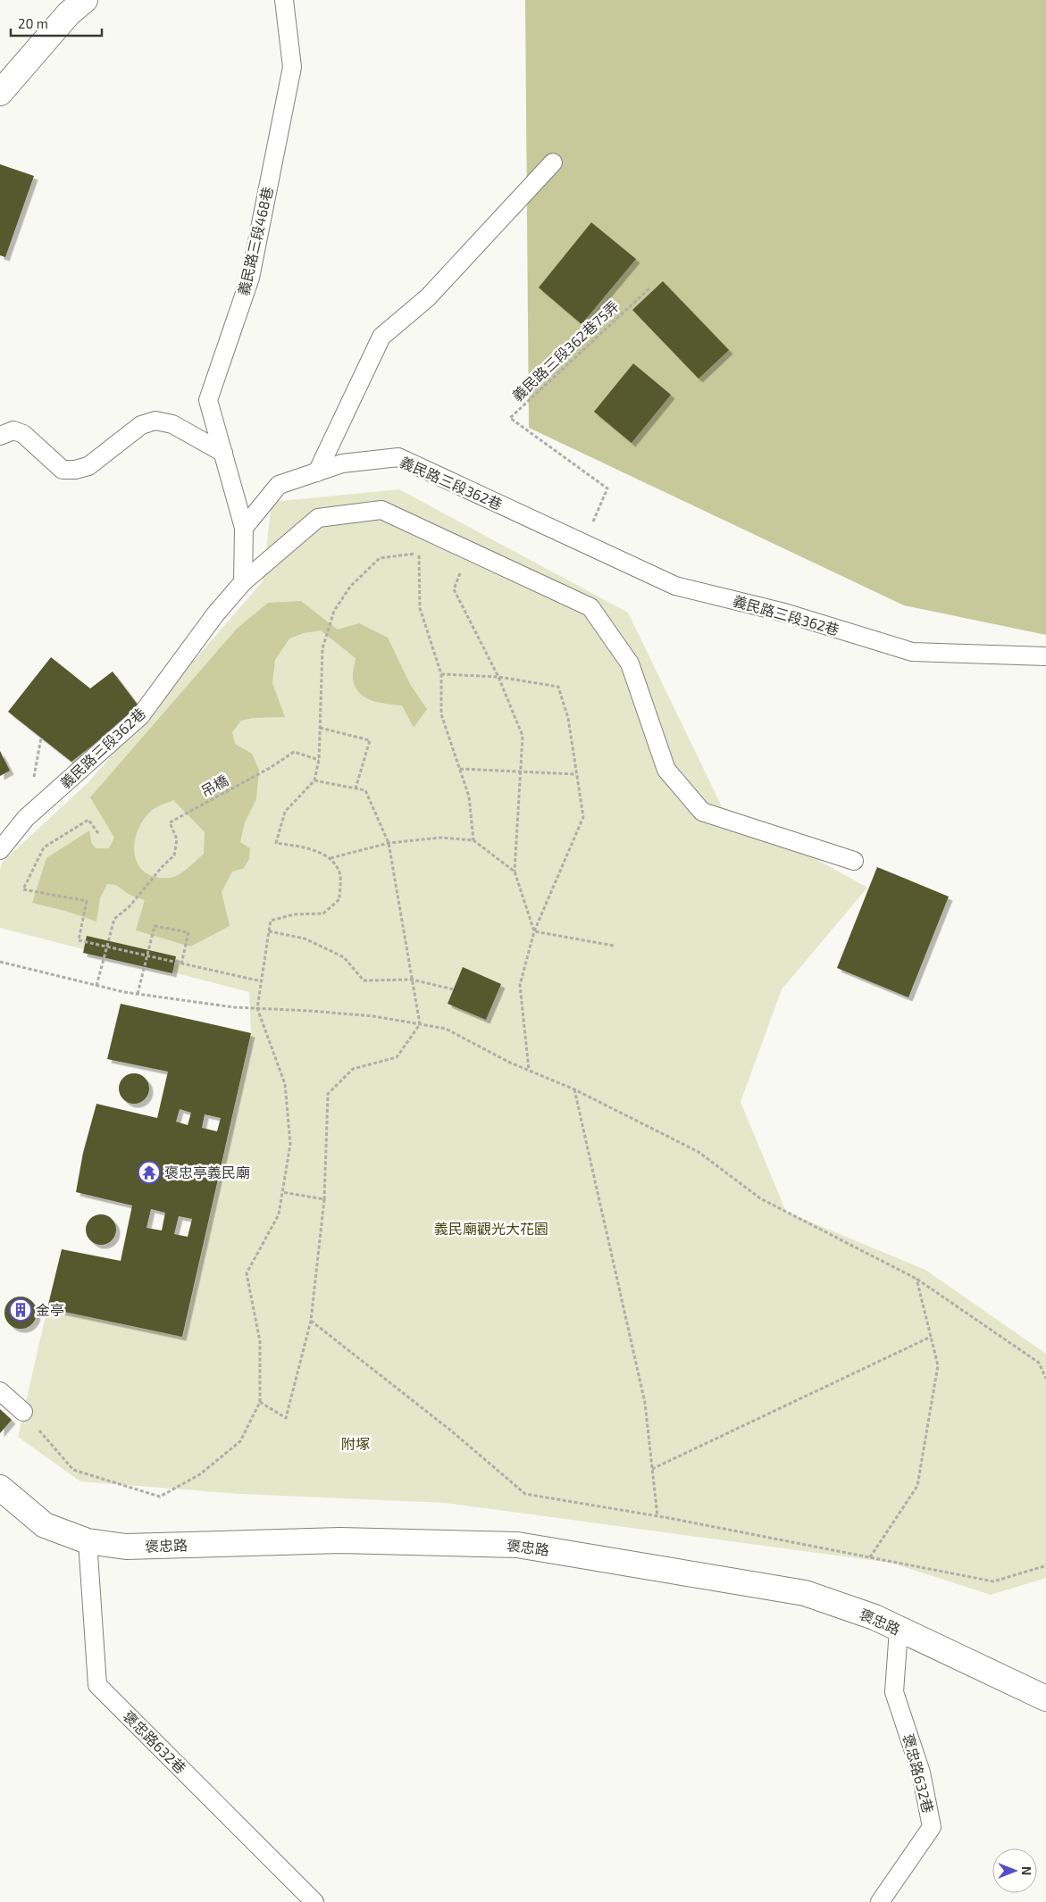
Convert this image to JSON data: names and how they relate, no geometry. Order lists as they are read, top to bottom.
{
  "streets": {
    "street": ["褒忠路"],
    "lane": ["義民路三段468巷", "義民路三段362巷", "褒忠路632巷"],
    "path": ["義民路三段362巷75弄", "吊橋"]
  },
  "crossings": [
    ["義民路三段468巷", "義民路三段362巷"],
    ["義民路三段362巷75弄", "義民路三段362巷"],
    ["褒忠路", "褒忠路632巷"]
  ],
  "parks": ["義民廟觀光大花園", "附塚"],
  "places": {
    "temple": ["褒忠亭義民廟"],
    "building": ["金亭"]
  },
  "scale_bar": "20 m",
  "north": "right"
}
